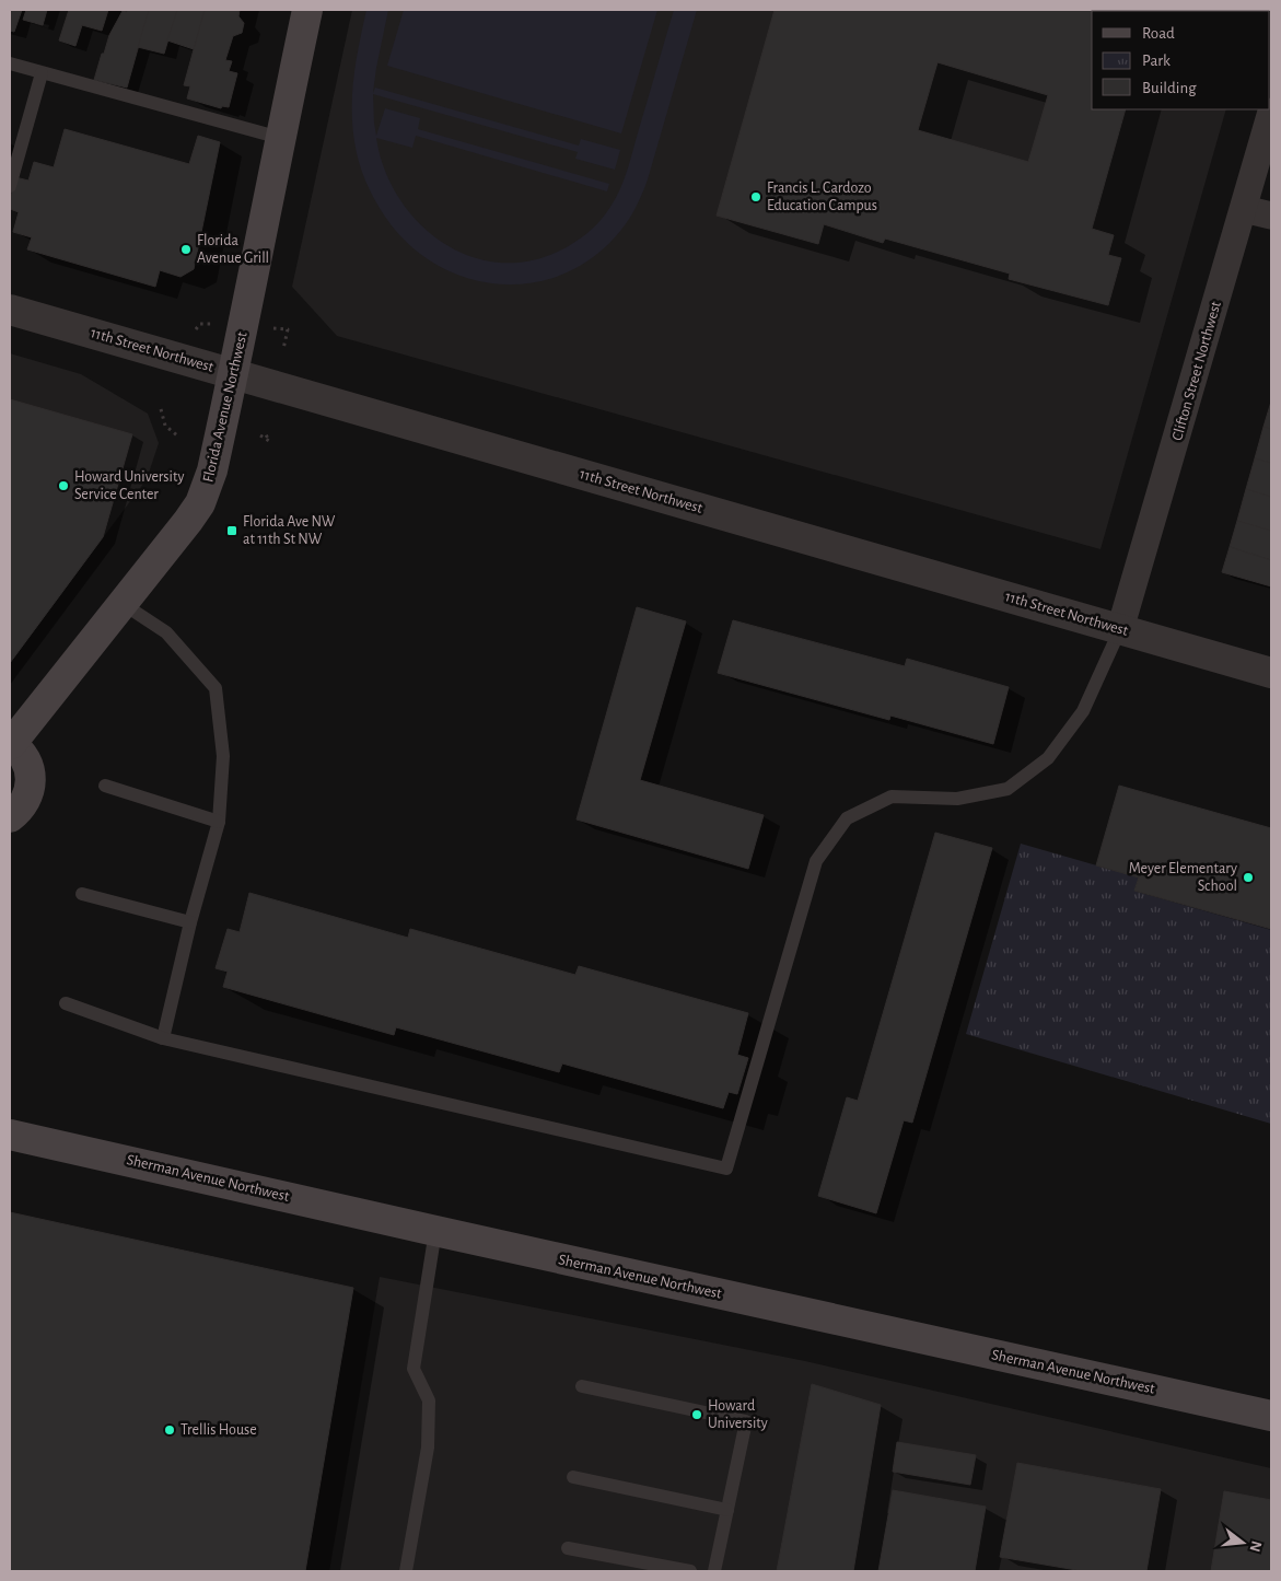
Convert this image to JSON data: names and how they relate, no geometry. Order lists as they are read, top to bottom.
{
  "streets": {
    "main road": ["Florida Avenue Northwest", "Sherman Avenue Northwest"],
    "street": ["11th Street Northwest", "Clifton Street Northwest"]
  },
  "crossings": [
    ["11th Street Northwest", "Clifton Street Northwest"],
    ["11th Street Northwest", "Florida Avenue Northwest"]
  ],
  "places": {
    "other": [
      "Francis L. Cardozo Education Campus",
      "Florida Avenue Grill",
      "Howard University Service Center",
      "Meyer Elementary School",
      "Howard University",
      "Trellis House"
    ],
    "transit": ["Florida Ave NW at 11th St NW"]
  },
  "legend": ["Road", "Park", "Building"],
  "north": "right"
}
